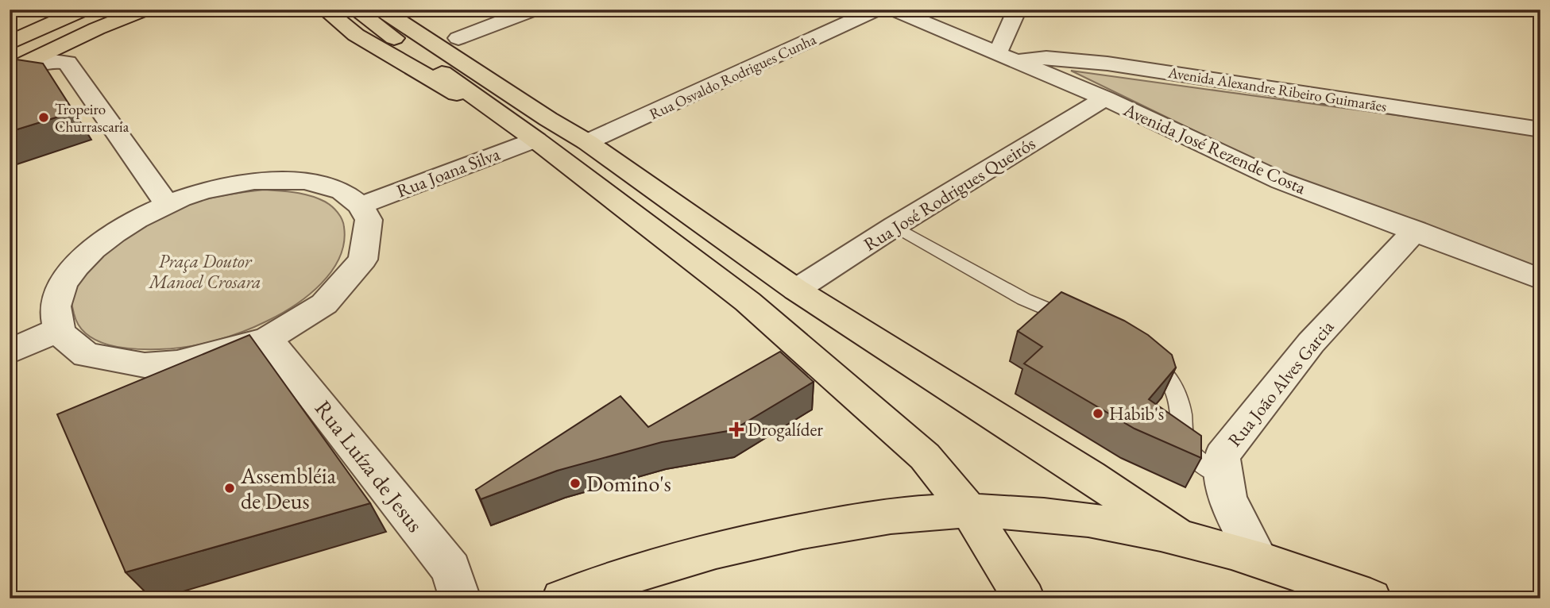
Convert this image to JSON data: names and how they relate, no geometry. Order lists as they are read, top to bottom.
{
  "streets": {
    "street": [
      "Rua Osvaldo Rodrigues Cunha",
      "Avenida Alexandre Ribeiro Guimarães",
      "Avenida José Rezende Costa",
      "Rua Joana Silva",
      "Rua José Rodrigues Queirós",
      "Rua João Alves Garcia",
      "Rua Luíza de Jesus"
    ]
  },
  "crossings": [
    ["Avenida Alexandre Ribeiro Guimarães", "Avenida José Rezende Costa"],
    ["Avenida José Rezende Costa", "Rua José Rodrigues Queirós"],
    ["Avenida José Rezende Costa", "Rua João Alves Garcia"]
  ],
  "parks": ["Praça Doutor Manoel Crosara"],
  "places": {
    "other": [
      "Tropeiro Churrascaria",
      "Habib's",
      "Domino's",
      "Assembléia de Deus"
    ],
    "health": ["Drogalíder"]
  }
}
